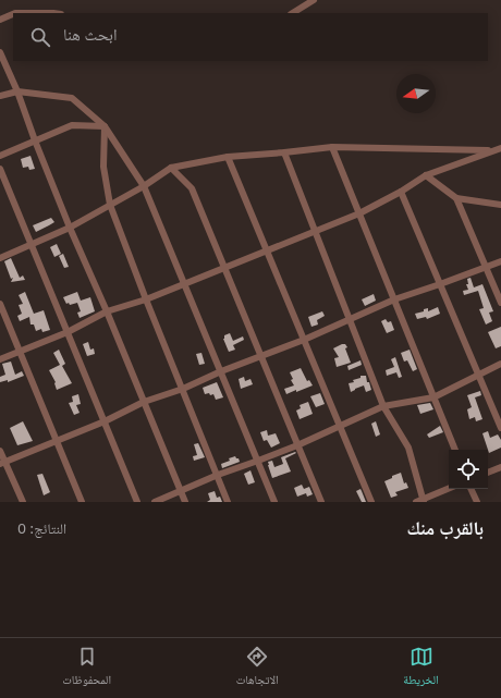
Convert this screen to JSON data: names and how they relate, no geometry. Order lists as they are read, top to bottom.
{
  "north": "left",
  "page": {
    "search": "ابحث هنا",
    "heading": ["بالقرب منك", "النتائج: 0"],
    "nav": ["الخريطة", "الاتجاهات", "المحفوظات"]
  }
}
